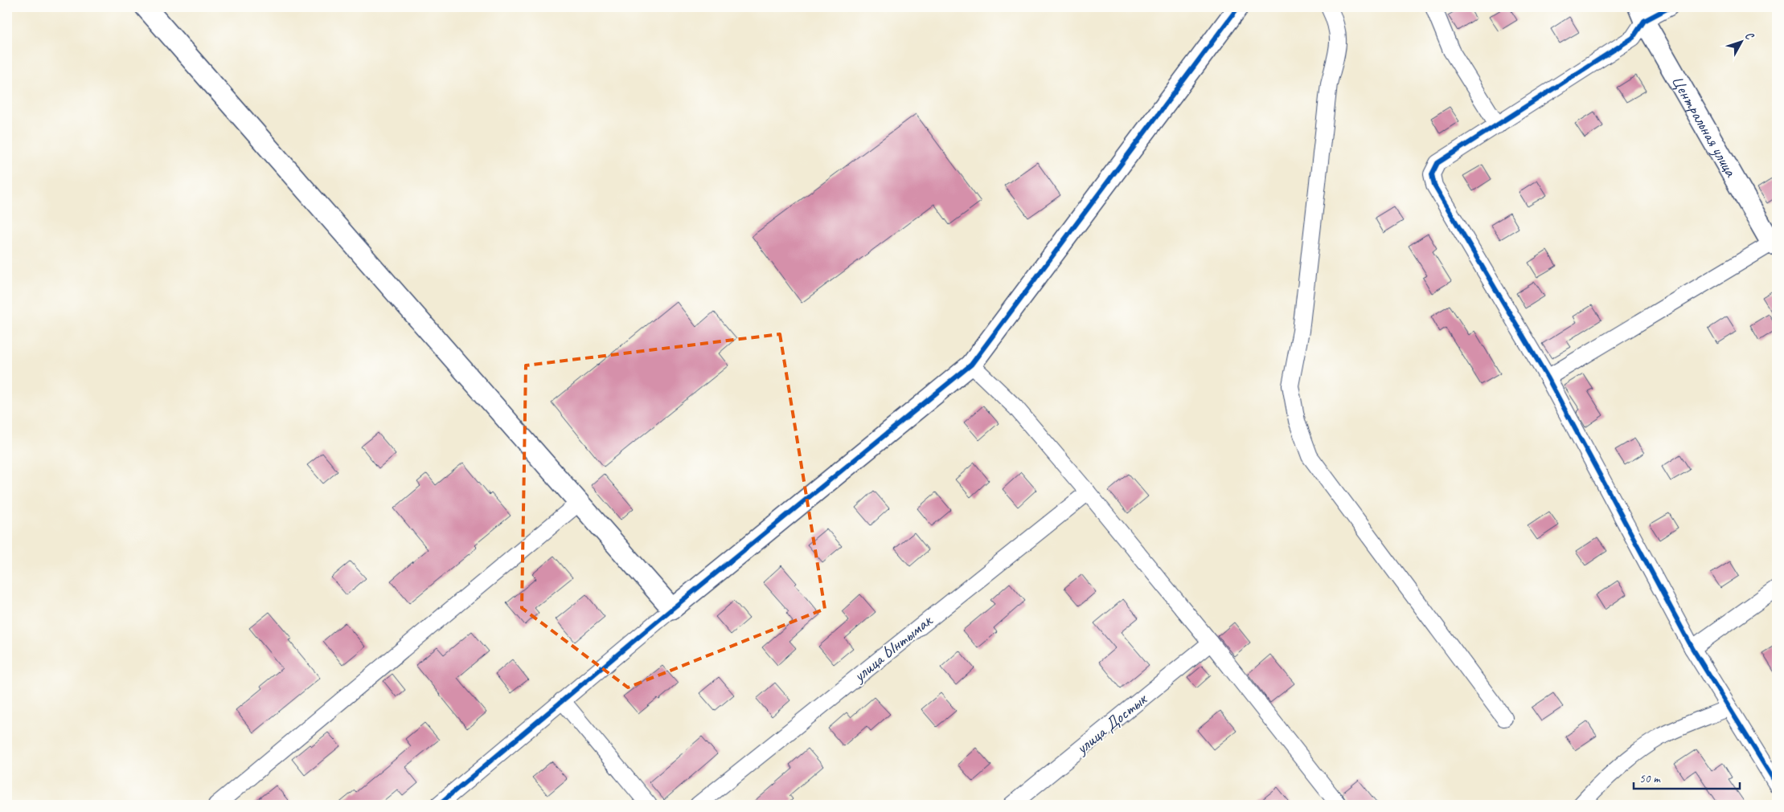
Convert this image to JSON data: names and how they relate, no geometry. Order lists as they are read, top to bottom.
{
  "streets": {
    "street": ["Центральная улица", "улица Ынтымак", "улица Достык"]
  },
  "scale_bar": "50 m",
  "north": "top right"
}
